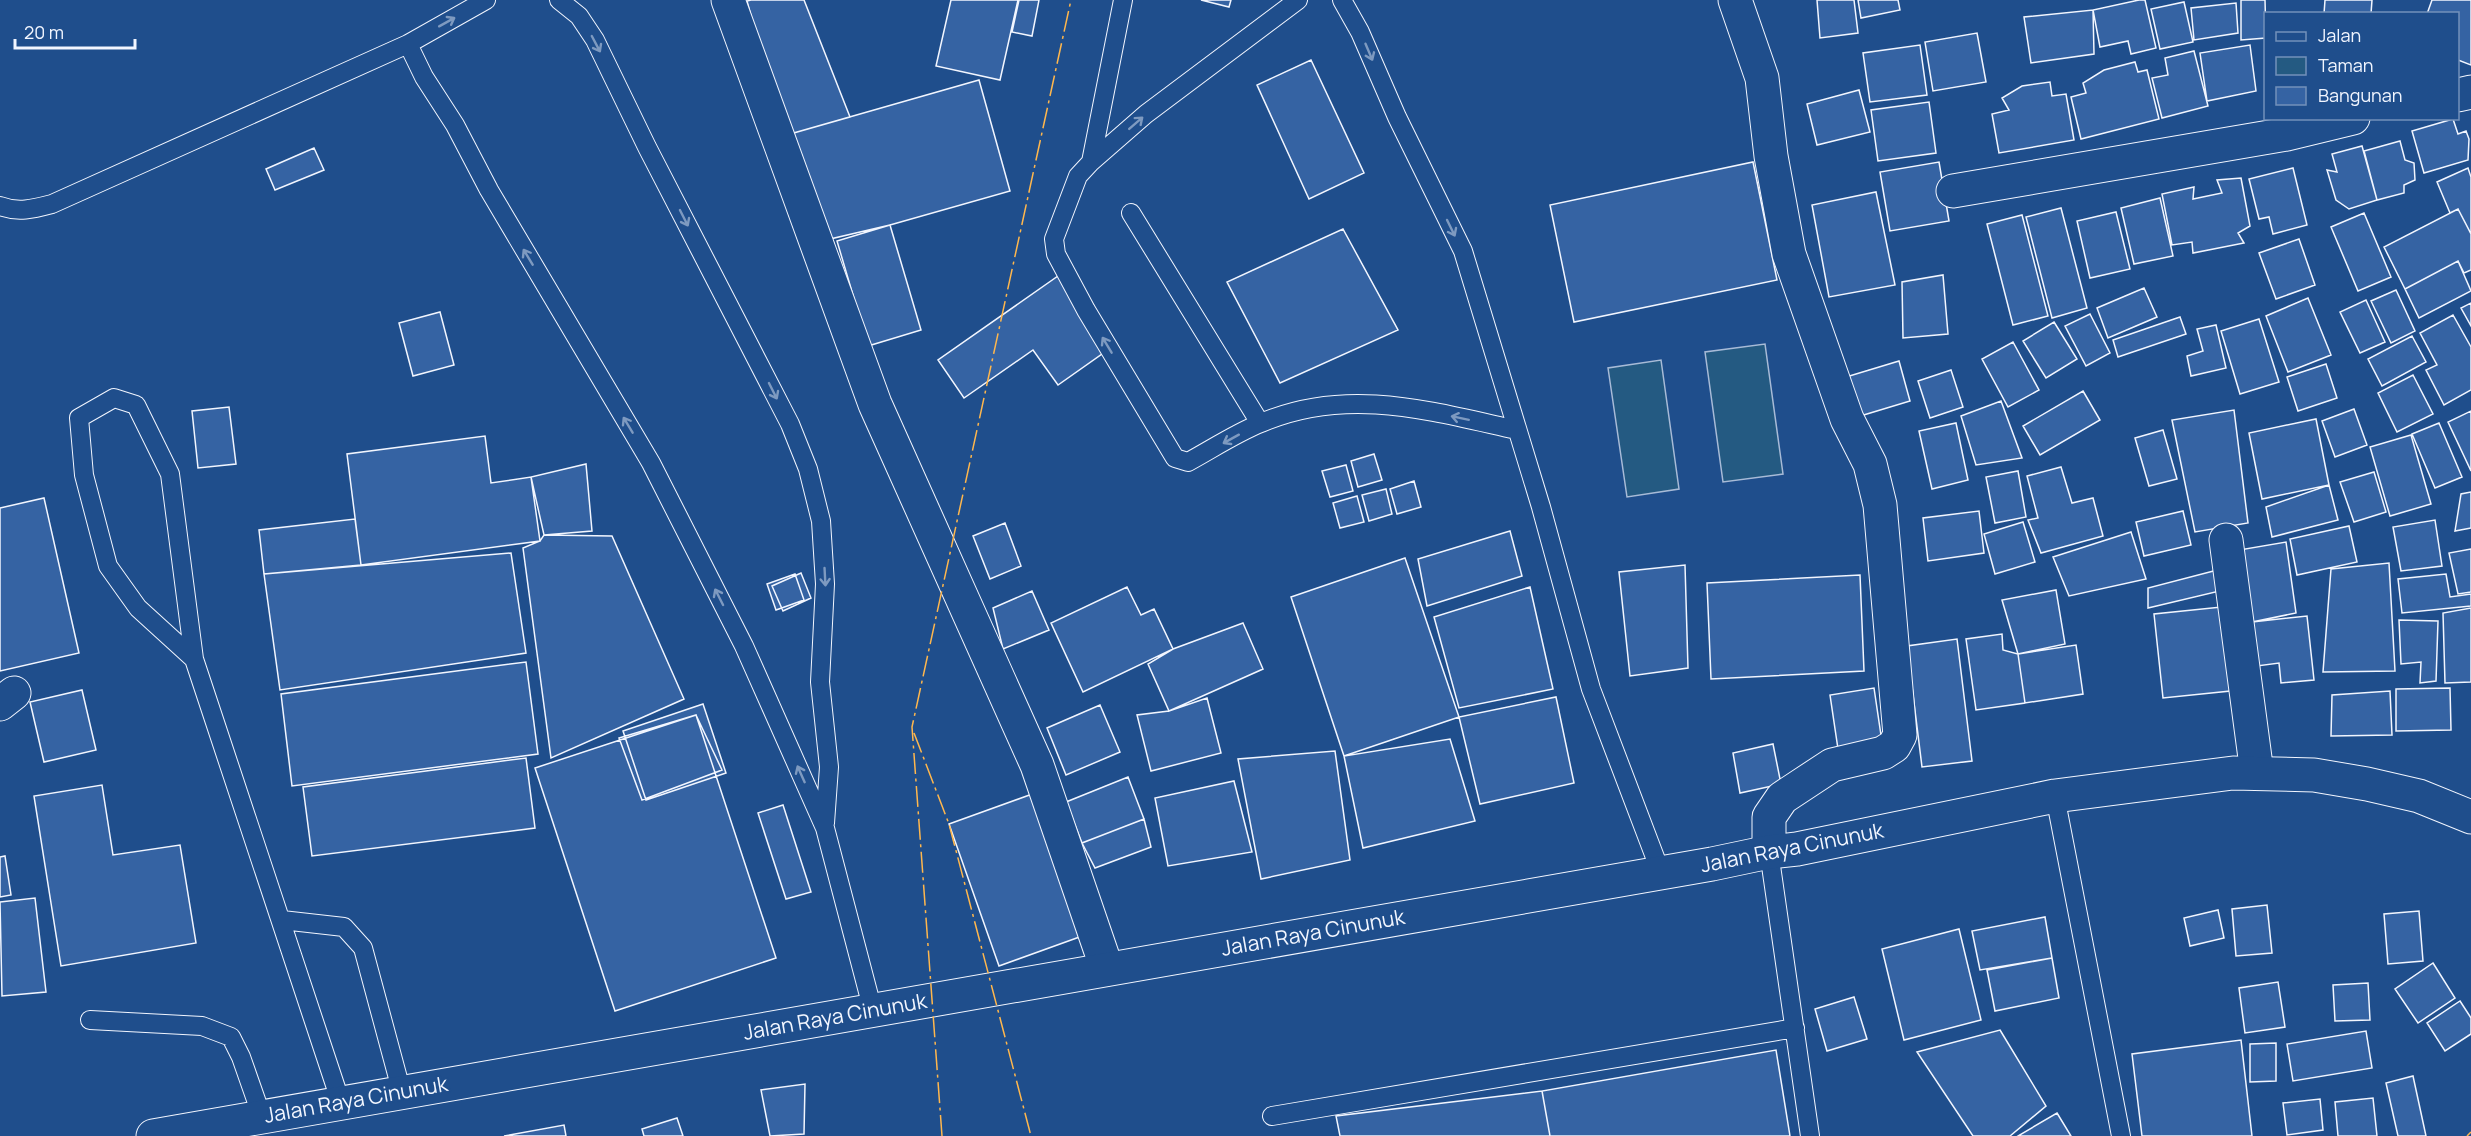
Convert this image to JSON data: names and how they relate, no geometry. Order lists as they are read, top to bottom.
{
  "streets": {
    "main road": ["Jalan Raya Cinunuk"]
  },
  "legend": ["Jalan", "Taman", "Bangunan"],
  "scale_bar": "20 m"
}
